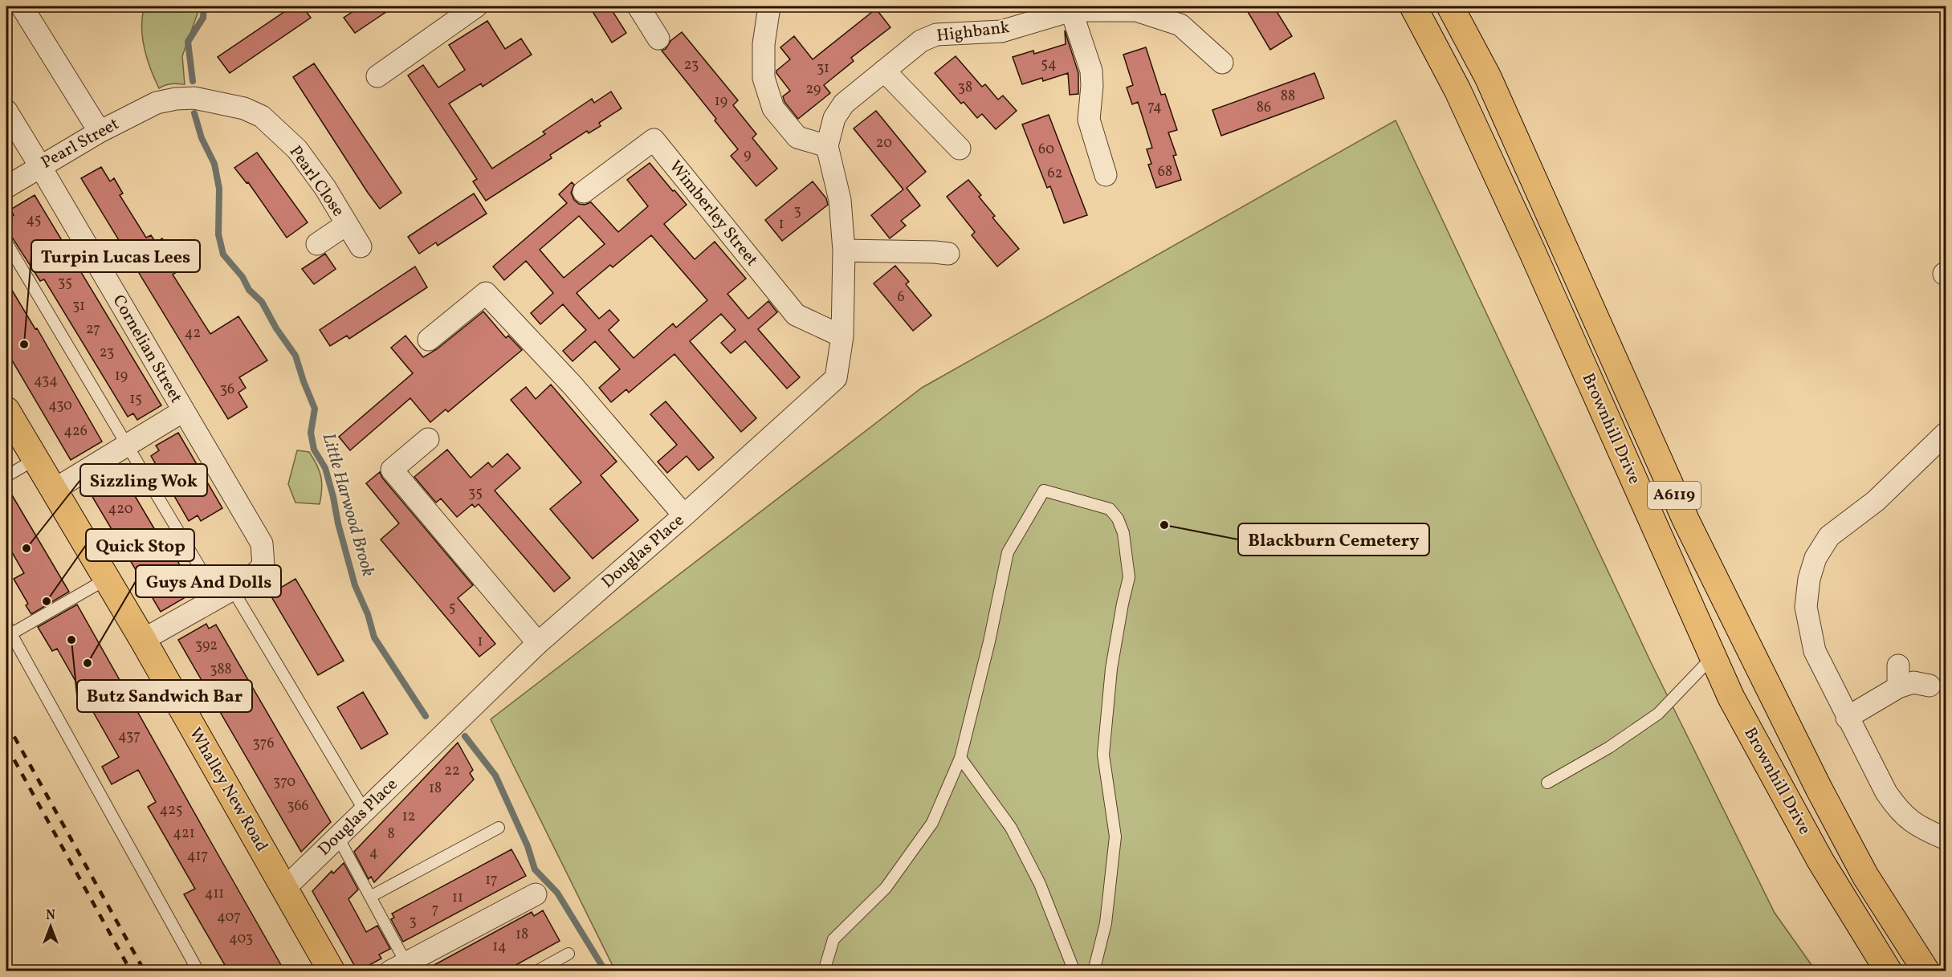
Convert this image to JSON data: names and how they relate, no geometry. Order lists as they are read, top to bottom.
{
  "streets": {
    "highway": ["Brownhill Drive", "A6119", "Whalley New Road"],
    "street": [
      "Highbank",
      "Pearl Street",
      "Pearl Close",
      "Wimberley Street",
      "Cornelian Street",
      "Douglas Place"
    ]
  },
  "crossings": [
    ["Highbank", "Douglas Place"],
    ["Pearl Street", "Pearl Close"],
    ["Pearl Street", "Cornelian Street"],
    ["Wimberley Street", "Douglas Place"],
    ["Douglas Place", "Whalley New Road"]
  ],
  "water": ["Little Harwood Brook"],
  "places": [
    "Turpin Lucas Lees",
    "Blackburn Cemetery",
    "Sizzling Wok",
    "Quick Stop",
    "Butz Sandwich Bar",
    "Guys And Dolls"
  ],
  "house_numbers": [
    "54",
    "23",
    "31",
    "38",
    "29",
    "88",
    "19",
    "74",
    "86",
    "20",
    "60",
    "9",
    "68",
    "62",
    "3",
    "45",
    "1",
    "35",
    "6",
    "31",
    "27",
    "42",
    "23",
    "19",
    "434",
    "36",
    "15",
    "430",
    "426",
    "35",
    "420",
    "5",
    "1",
    "392",
    "388",
    "437",
    "376",
    "22",
    "370",
    "18",
    "366",
    "425",
    "12",
    "421",
    "8",
    "4",
    "417",
    "17",
    "411",
    "11",
    "7",
    "407",
    "3",
    "18",
    "403",
    "14"
  ],
  "north": "top"
}
